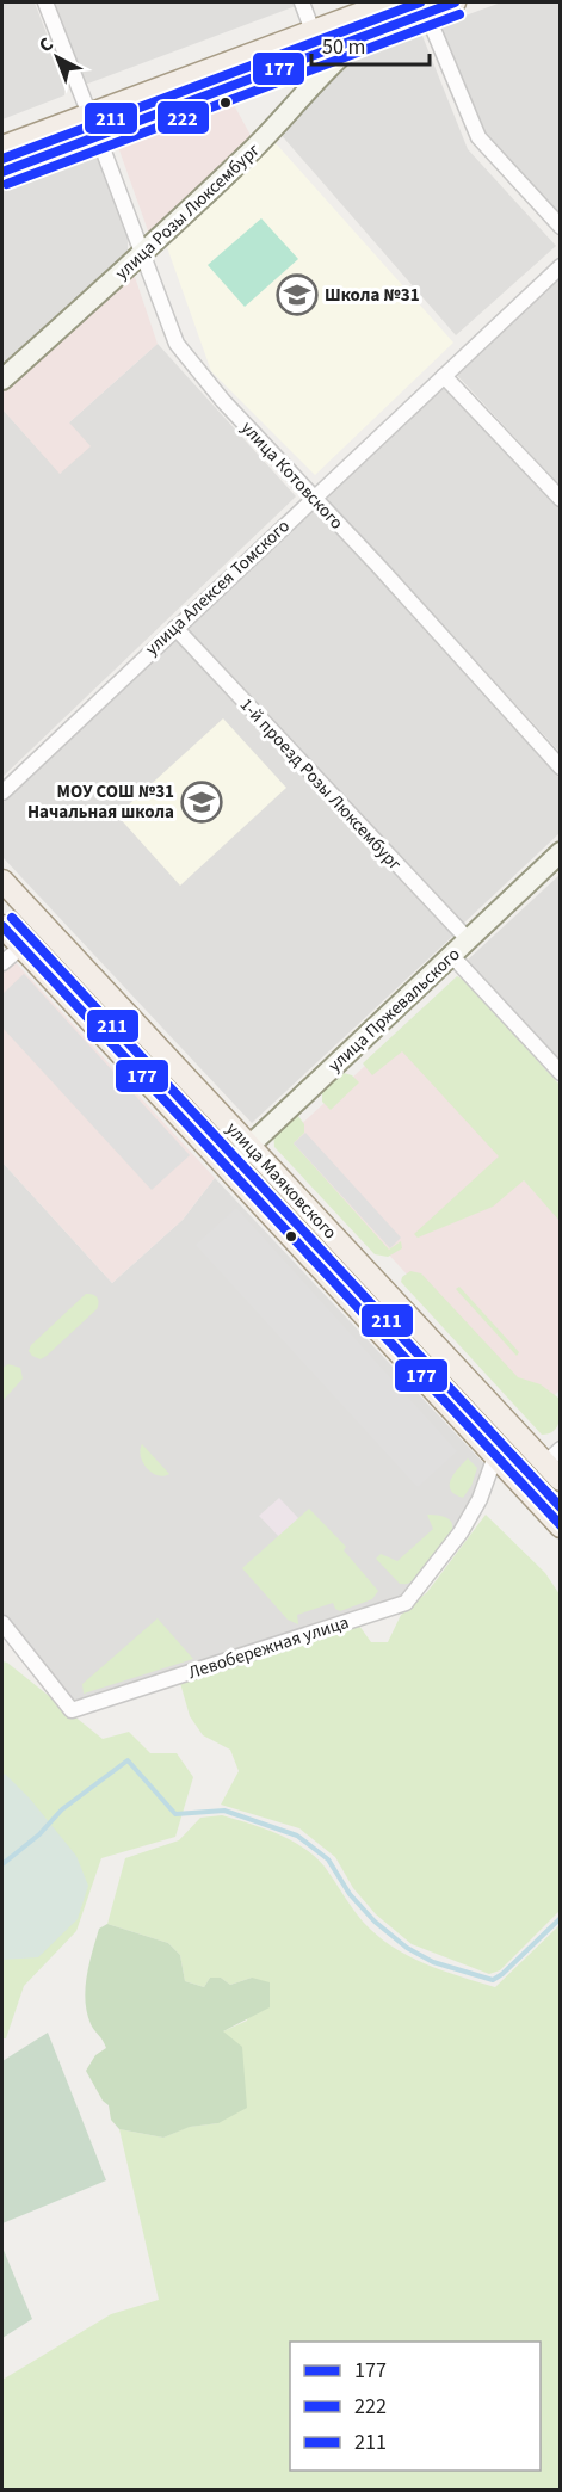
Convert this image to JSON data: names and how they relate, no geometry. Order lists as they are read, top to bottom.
{
  "streets": {
    "main road": ["улица Маяковского"],
    "street": [
      "улица Розы Люксембург",
      "улица Котовского",
      "улица Алексея Томского",
      "1-й проезд Розы Люксембург",
      "улица Пржевальского",
      "Левобережная улица"
    ]
  },
  "crossings": [
    ["улица Розы Люксембург", "улица Котовского"],
    ["улица Котовского", "улица Алексея Томского"],
    ["улица Алексея Томского", "1-й проезд Розы Люксембург"],
    ["1-й проезд Розы Люксембург", "улица Пржевальского"],
    ["улица Пржевальского", "улица Маяковского"],
    ["улица Маяковского", "Левобережная улица"]
  ],
  "places": {
    "school or university": ["Школа №31", "МОУ СОШ №31 Начальная школа"]
  },
  "lines": ["transit line 177", "transit line 211", "transit line 222"],
  "legend": ["177", "222", "211"],
  "scale_bar": "50 m",
  "north": "top left"
}
